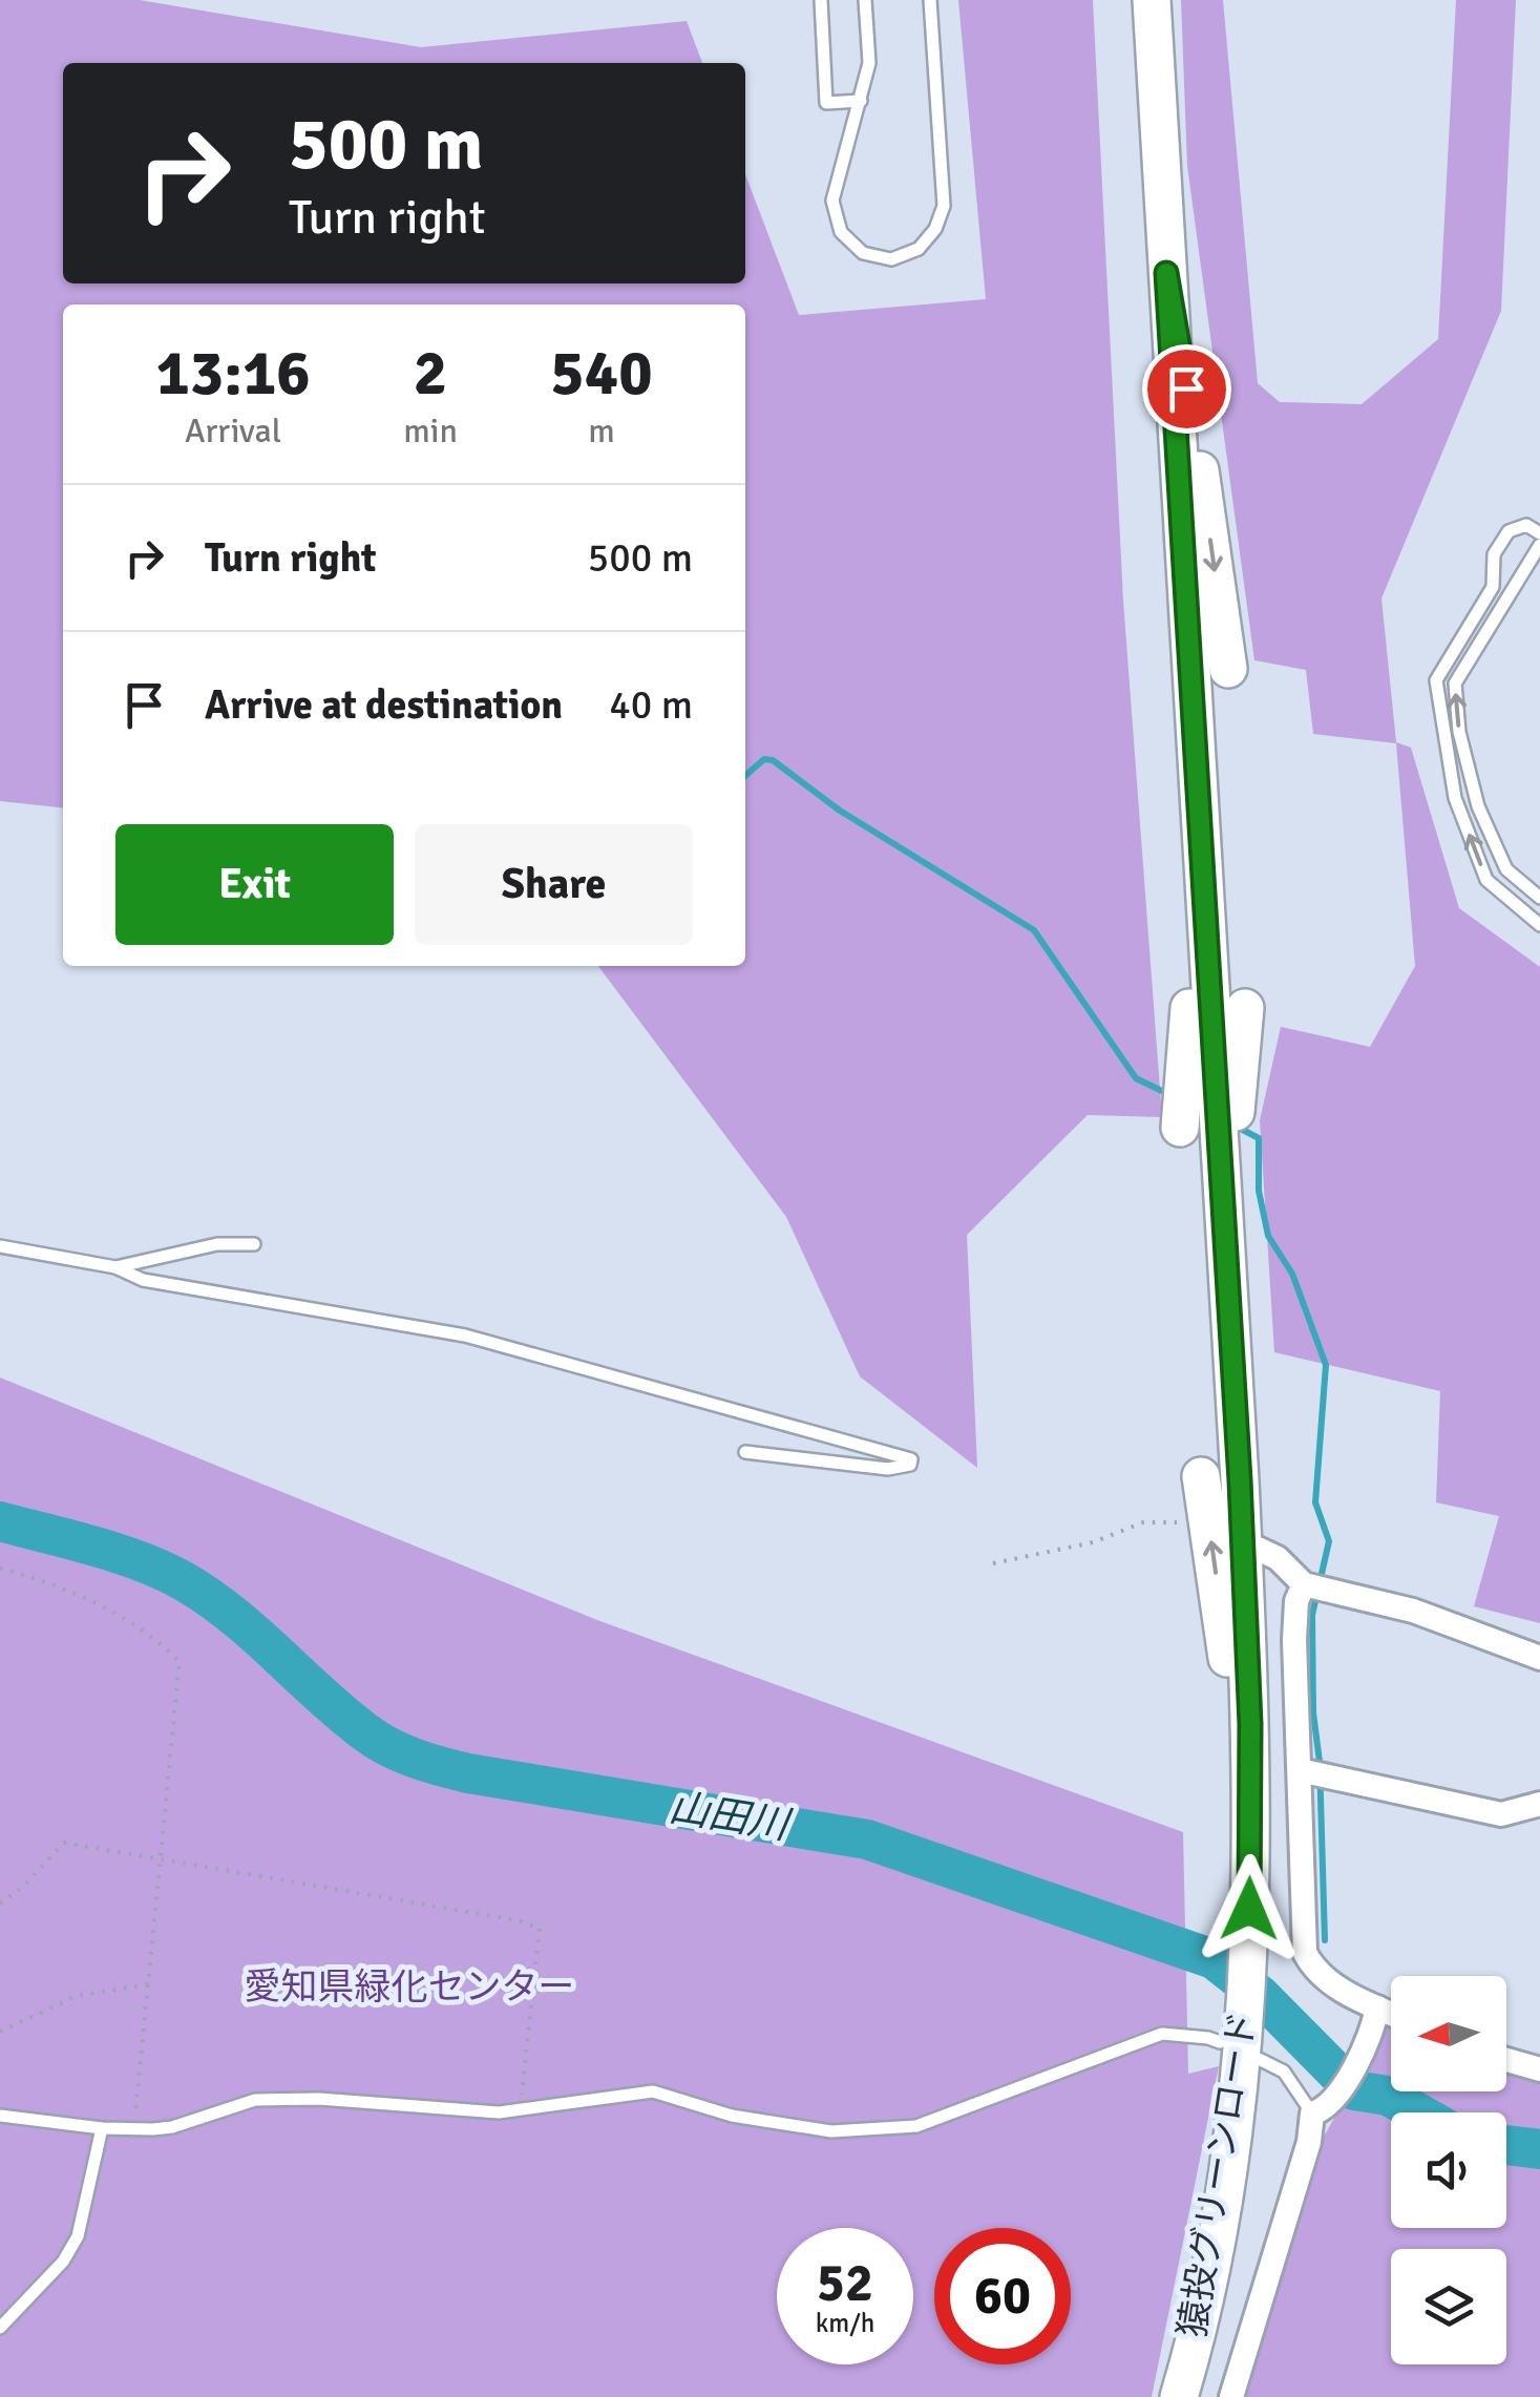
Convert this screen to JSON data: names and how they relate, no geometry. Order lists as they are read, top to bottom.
{
  "streets": {
    "main road": ["猿投グリーンロード"]
  },
  "water": ["山田川"],
  "parks": ["愛知県緑化センター"],
  "north": "left",
  "page": {
    "turn": ["500 m", "Turn right"],
    "eta": [
      "13:16",
      "Arrival",
      "2",
      "min",
      "540",
      "m"
    ],
    "list": [
      {
        "name": "Turn right",
        "value": "500 m"
      },
      {
        "name": "Arrive at destination",
        "value": "40 m"
      }
    ],
    "buttons": ["Exit", "Share"],
    "speed": "52 km/h",
    "limit": "60"
  }
}
